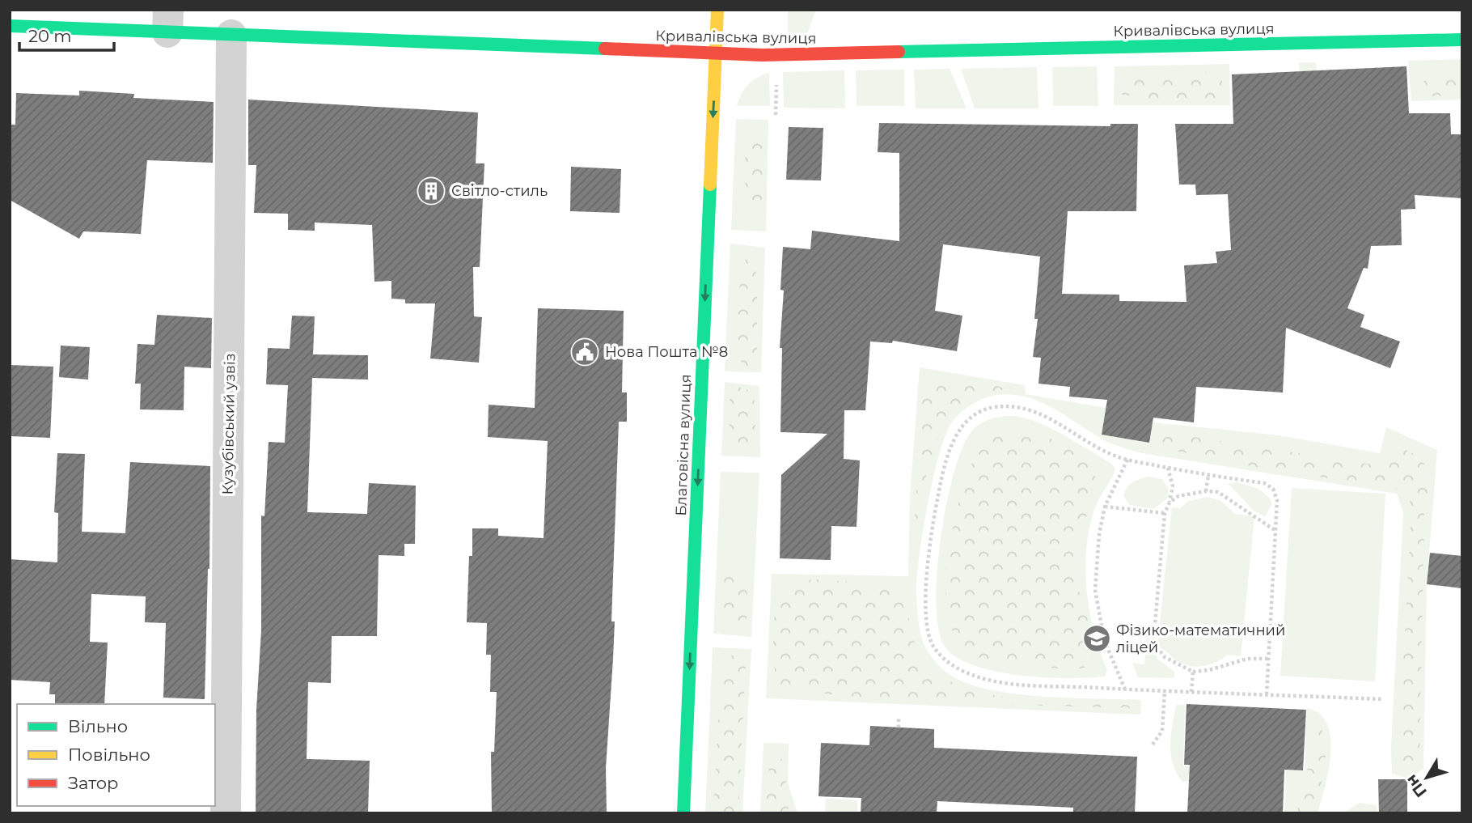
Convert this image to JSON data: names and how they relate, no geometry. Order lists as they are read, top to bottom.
{
  "streets": {
    "street": ["Кривалівська вулиця", "Кузубівський узвіз", "Благовісна вулиця"]
  },
  "crossings": [
    ["Кривалівська вулиця", "Кузубівський узвіз"],
    ["Кривалівська вулиця", "Благовісна вулиця"]
  ],
  "one_way": ["Благовісна вулиця"],
  "places": {
    "building": ["Світло-стиль"],
    "public building": ["Нова Пошта №8"],
    "school or university": ["Фізико-математичний ліцей"]
  },
  "legend": ["Вільно", "Повільно", "Затор"],
  "scale_bar": "20 m",
  "north": "bottom left"
}
